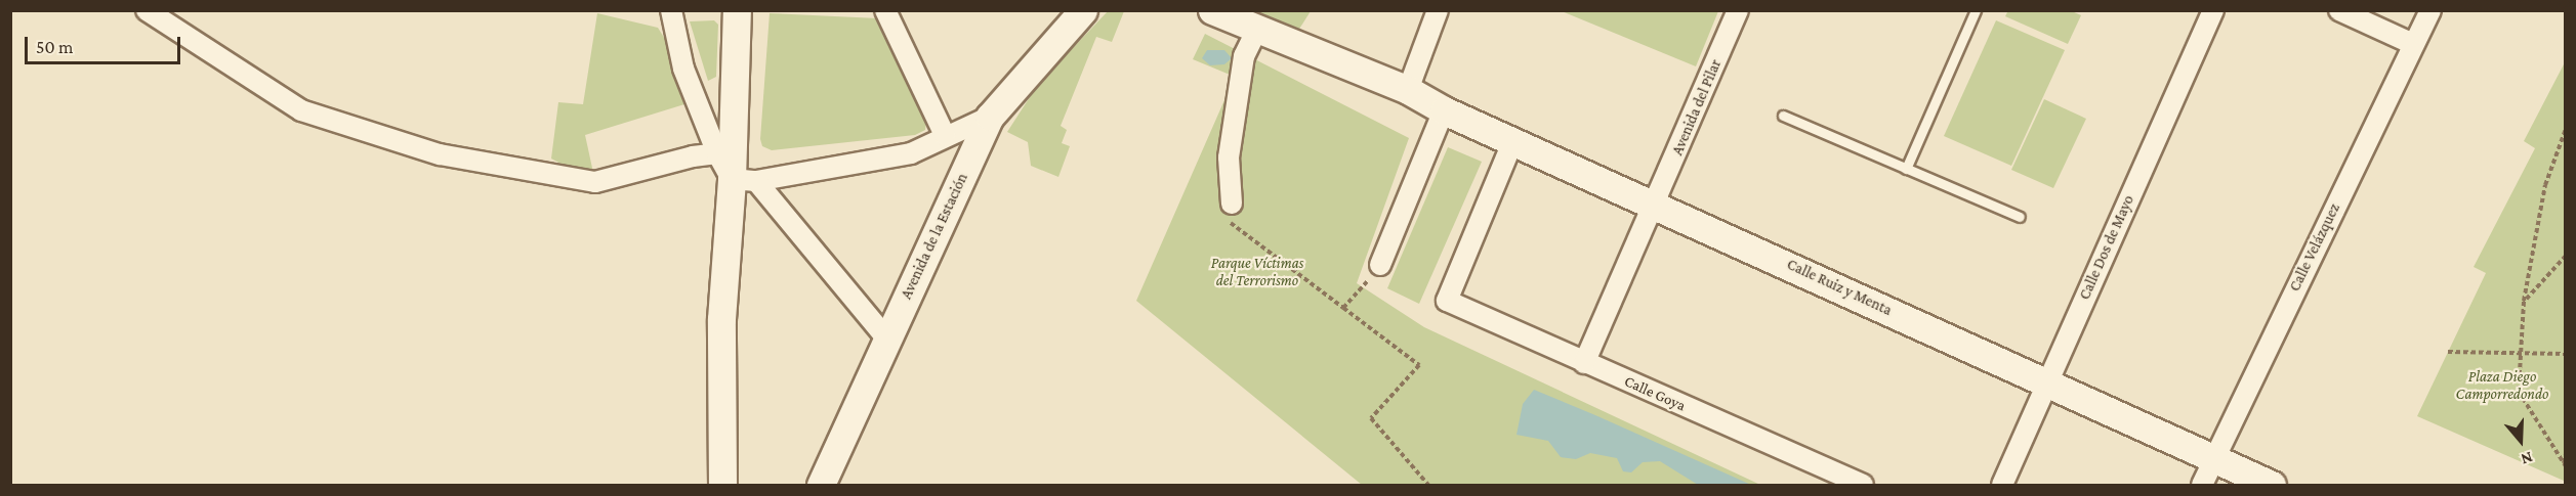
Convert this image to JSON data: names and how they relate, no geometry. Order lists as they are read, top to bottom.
{
  "streets": {
    "street": [
      "Avenida del Pilar",
      "Avenida de la Estación",
      "Calle Dos de Mayo",
      "Calle Velázquez",
      "Calle Ruiz y Menta",
      "Calle Goya"
    ]
  },
  "crossings": [
    ["Avenida del Pilar", "Calle Ruiz y Menta"],
    ["Avenida del Pilar", "Calle Goya"],
    ["Calle Dos de Mayo", "Calle Ruiz y Menta"],
    ["Calle Velázquez", "Calle Ruiz y Menta"],
    ["Calle Ruiz y Menta", "Calle Goya"]
  ],
  "parks": ["Parque Víctimas del Terrorismo", "Plaza Diego Camporredondo"],
  "scale_bar": "50 m",
  "north": "bottom"
}
